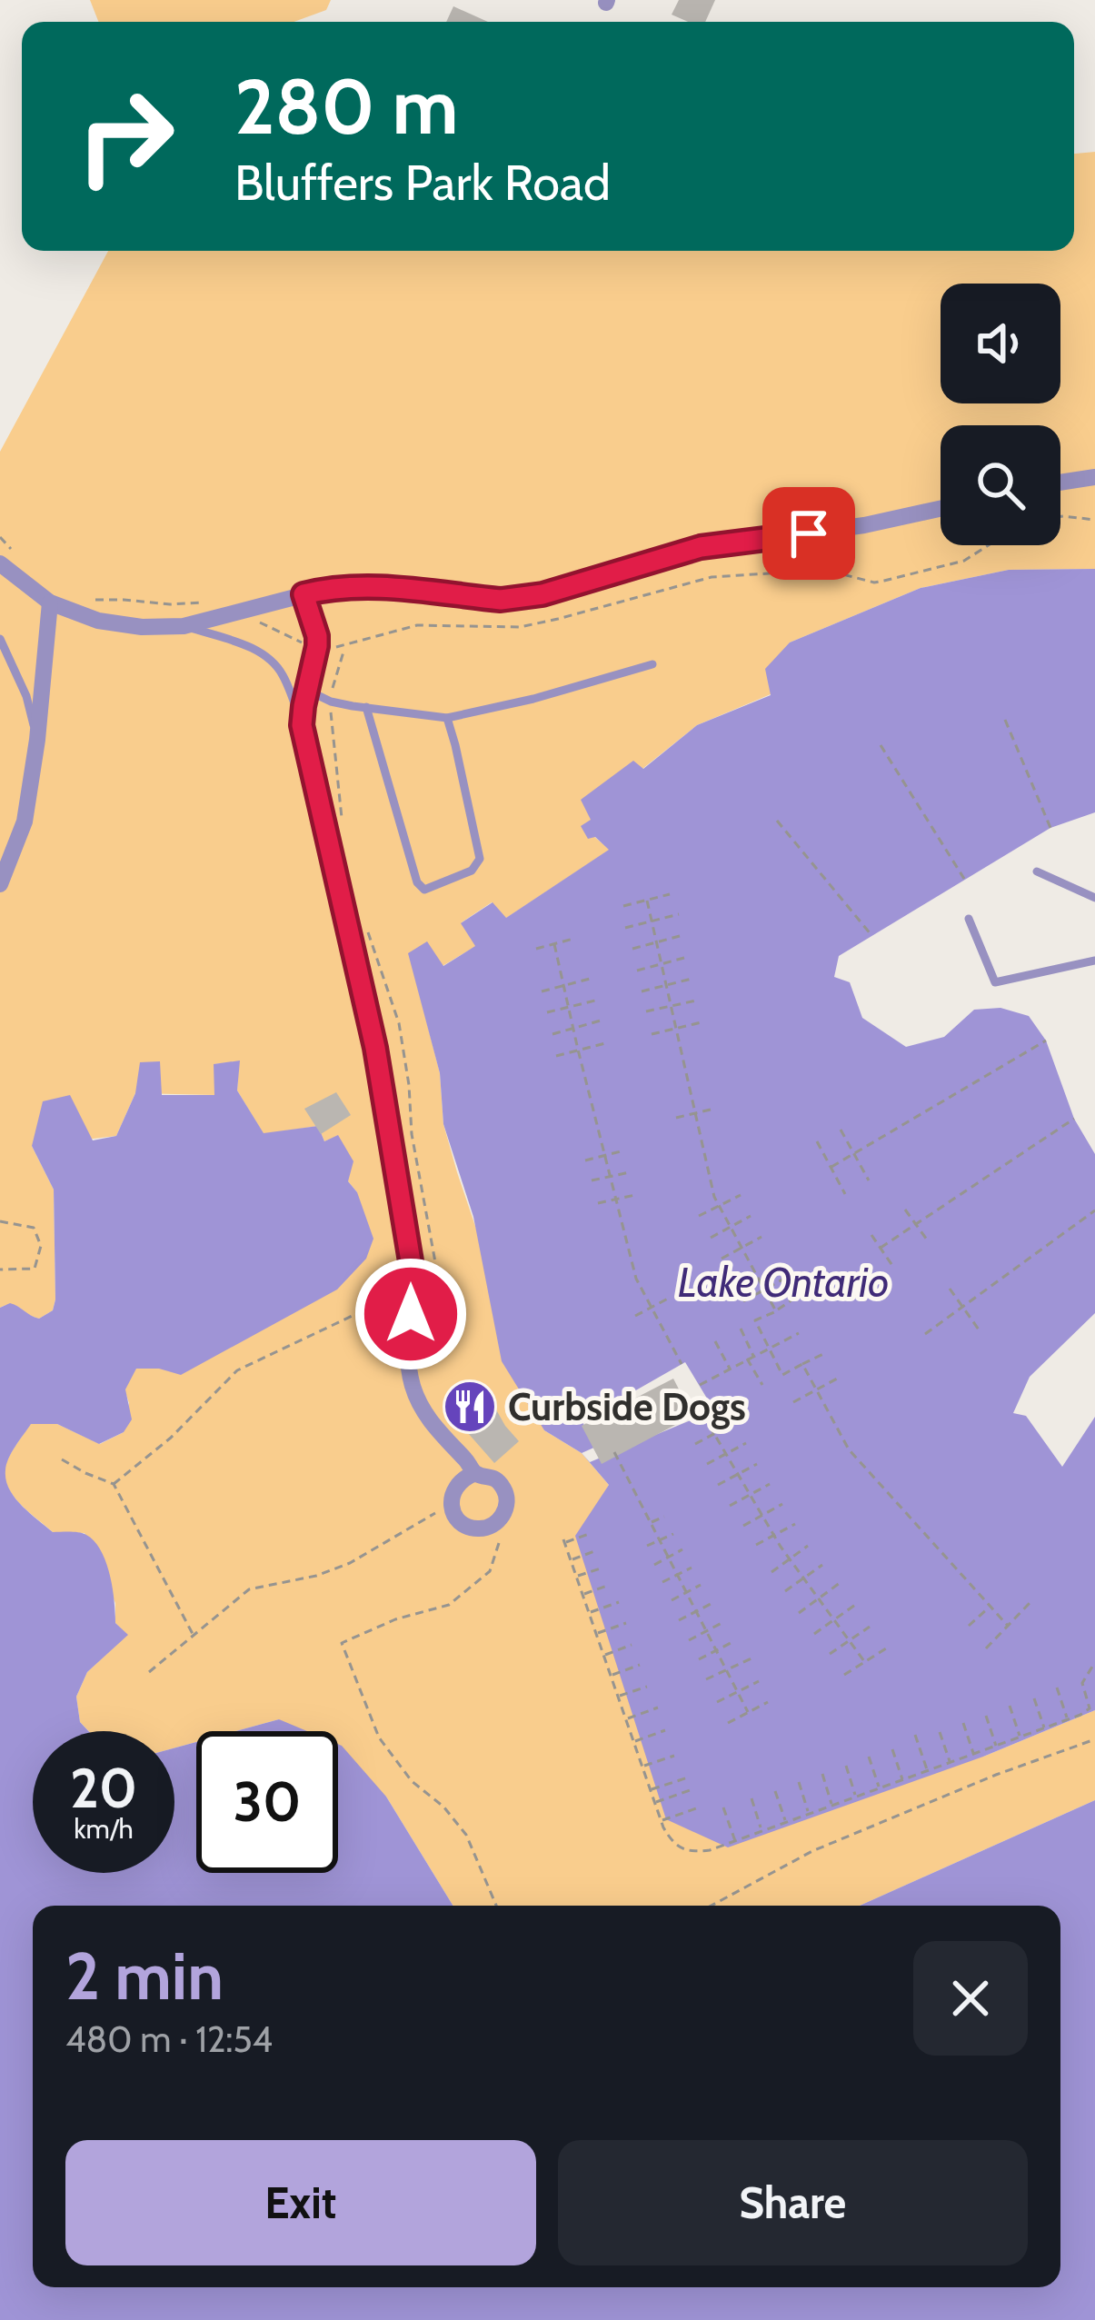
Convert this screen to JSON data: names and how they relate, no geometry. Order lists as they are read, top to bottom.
{
  "water": ["Lake Ontario"],
  "places": {
    "restaurant": ["Curbside Dogs"]
  },
  "page": {
    "turn": ["280 m", "Bluffers Park Road"],
    "speed": "20 km/h",
    "limit": "30",
    "heading": ["2 min", "480 m · 12:54"],
    "buttons": ["Exit", "Share"]
  }
}
